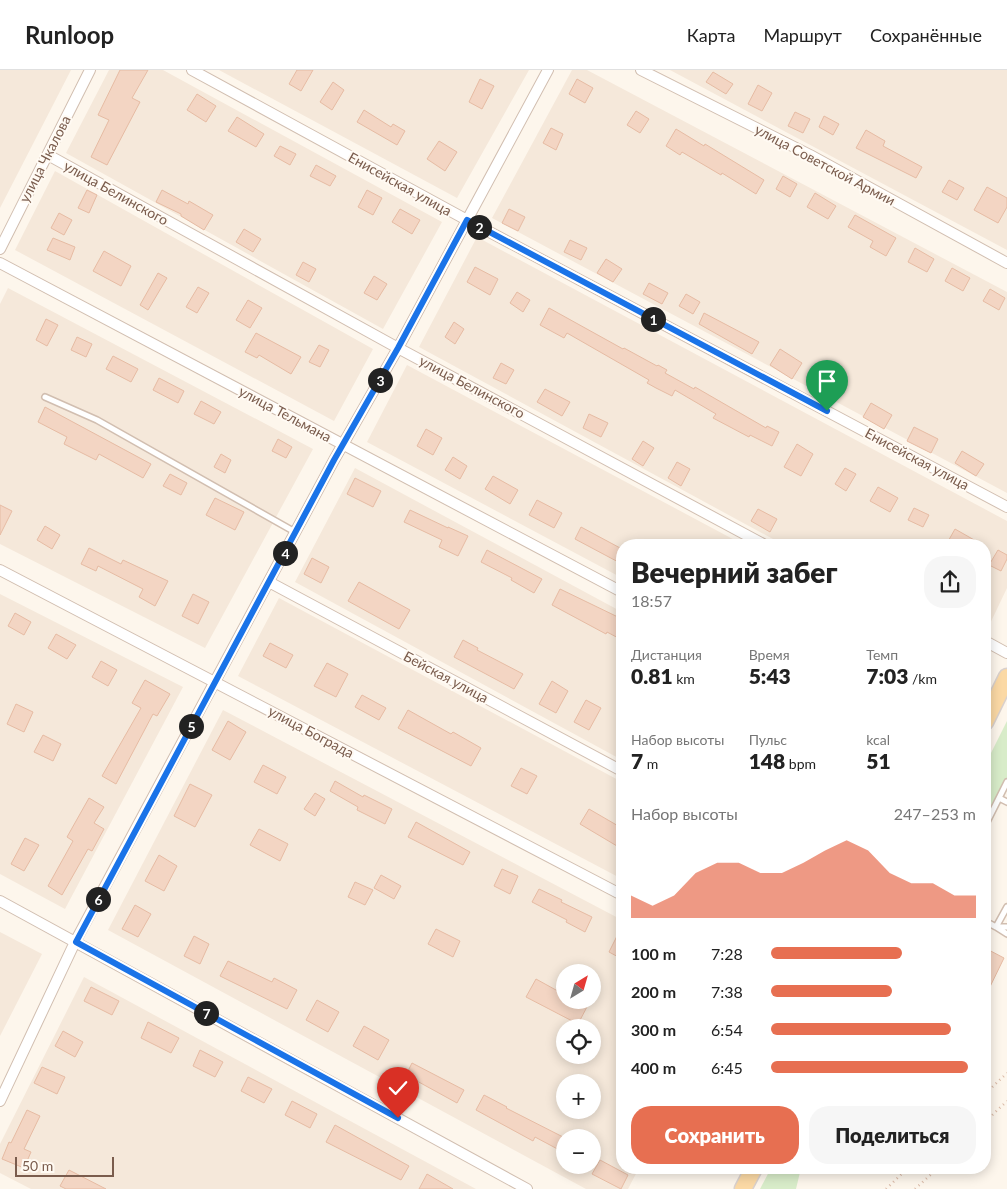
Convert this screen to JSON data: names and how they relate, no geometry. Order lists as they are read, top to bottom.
{
  "streets": {
    "street": [
      "улица Чкалова",
      "улица Советской Армии",
      "Енисейская улица",
      "улица Белинского",
      "улица Тельмана",
      "Бейская улица",
      "улица Бограда"
    ]
  },
  "crossings": [
    ["улица Чкалова", "улица Белинского"]
  ],
  "scale_bar": "50 m",
  "north": "top right",
  "page": {
    "header": "Runloop",
    "nav": ["Карта", "Маршрут", "Сохранённые"],
    "pins": [
      "2",
      "1",
      "3",
      "4",
      "5",
      "6",
      "7"
    ],
    "heading": ["Вечерний забег", "18:57"],
    "stats": [
      ["Дистанция", "0.81 km"],
      ["Время", "5:43"],
      ["Темп", "7:03 /km"],
      ["Набор высоты", "7 m"],
      ["Пульс", "148 bpm"],
      ["kcal", "51"]
    ],
    "chart": ["Набор высоты", "247–253 m"],
    "list": [
      {
        "name": "100 m",
        "note": "7:28"
      },
      {
        "name": "200 m",
        "note": "7:38"
      },
      {
        "name": "300 m",
        "note": "6:54"
      },
      {
        "name": "400 m",
        "note": "6:45"
      }
    ],
    "map_buttons": ["+", "−"],
    "buttons": ["Сохранить", "Поделиться"],
    "scale": "50 m"
  }
}
